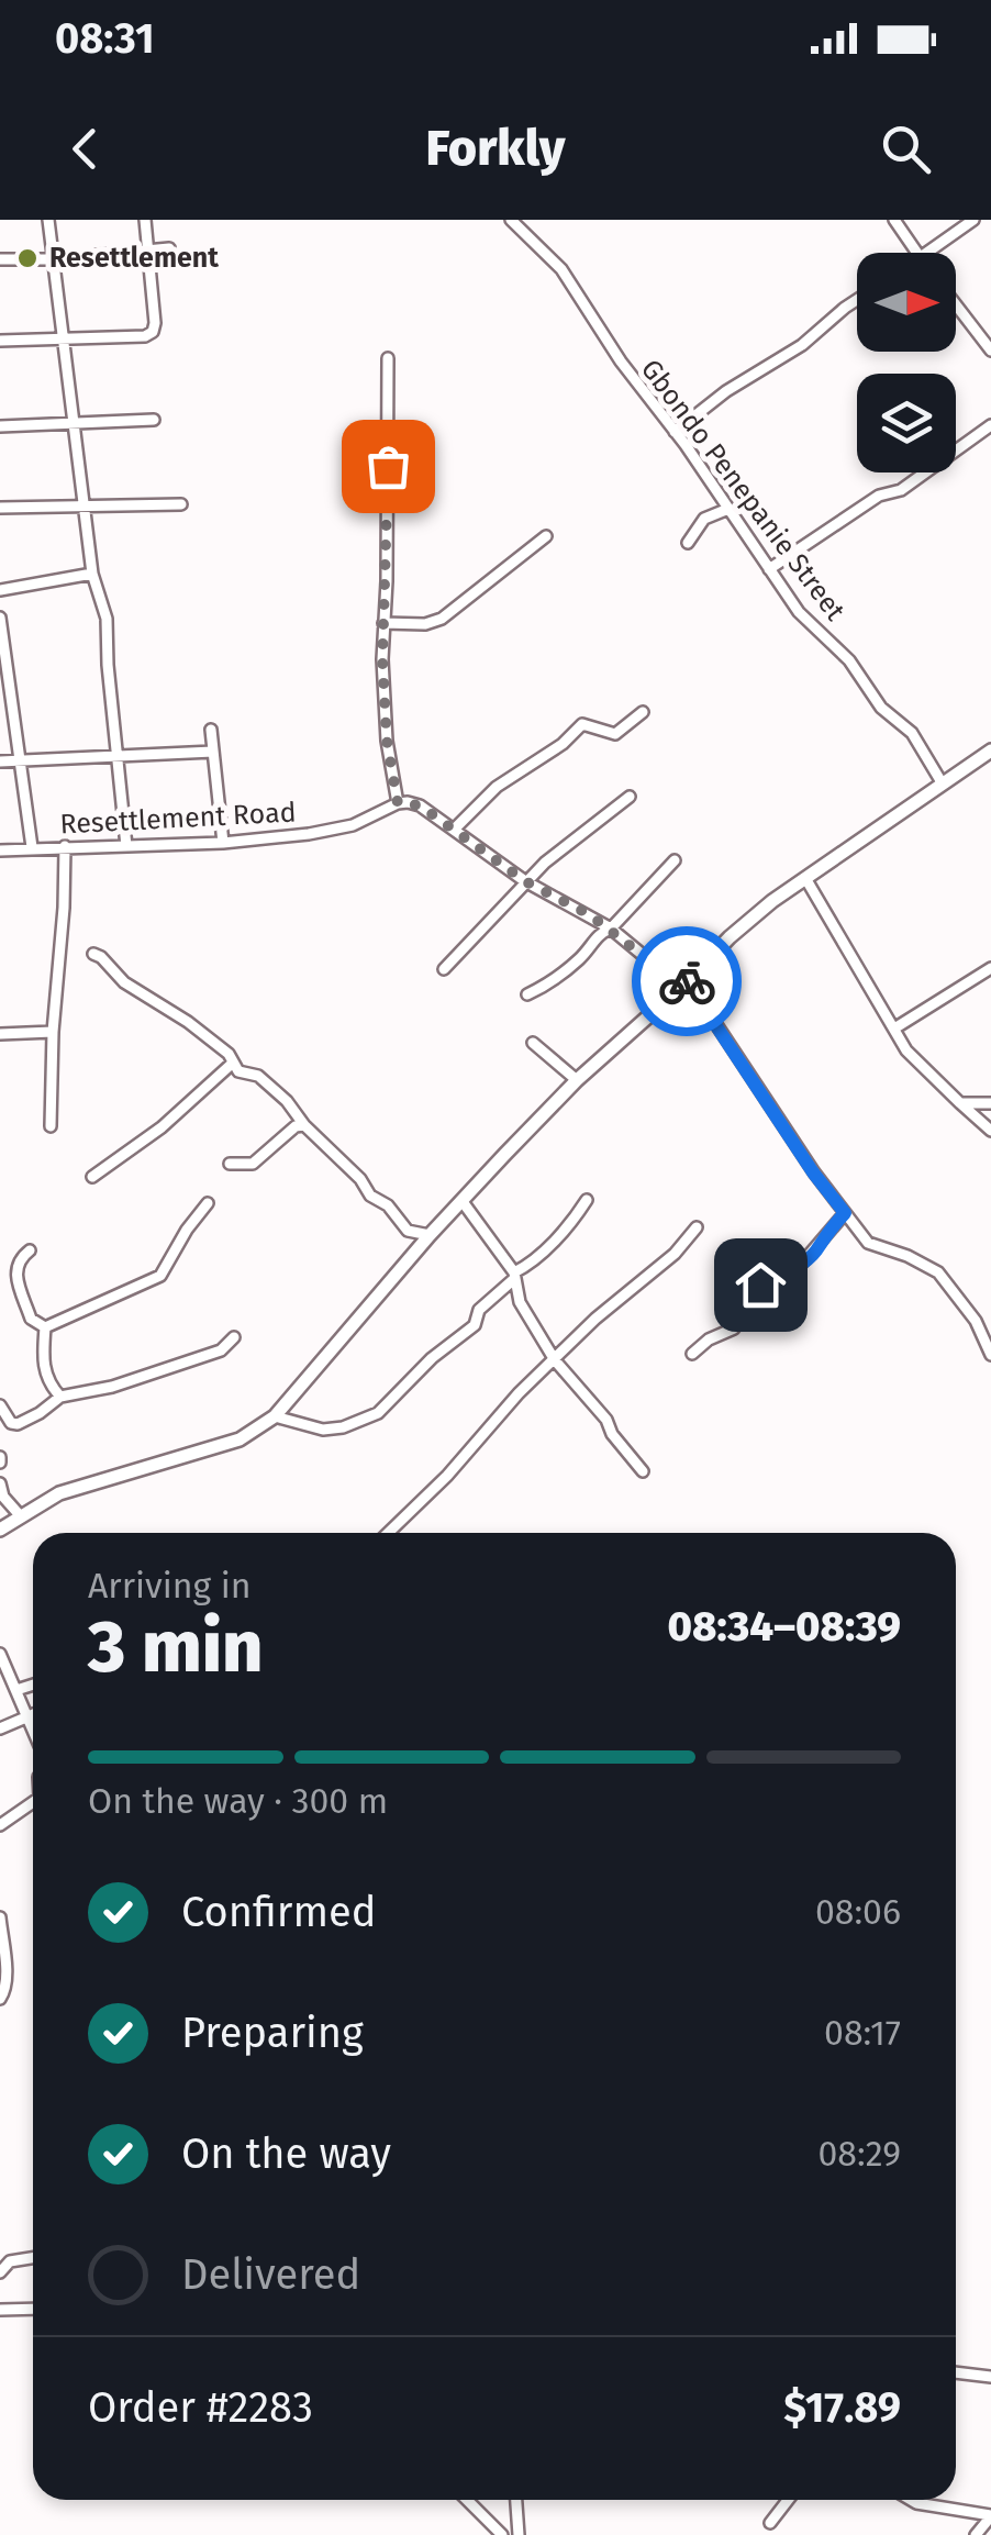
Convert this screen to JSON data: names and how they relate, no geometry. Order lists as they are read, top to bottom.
{
  "streets": {
    "street": ["Gbondo Penepanie Street", "Resettlement Road"]
  },
  "places": ["Resettlement"],
  "north": "right",
  "page": {
    "status": "08:31",
    "header": "Forkly",
    "heading": ["3 min", "Arriving in", "08:34–08:39"],
    "panel": ["Order #2283", "$17.89"],
    "bar": "On the way · 300 m",
    "list": [
      ["Confirmed", "08:06"],
      ["Preparing", "08:17"],
      ["On the way", "08:29"],
      "Delivered"
    ]
  }
}
